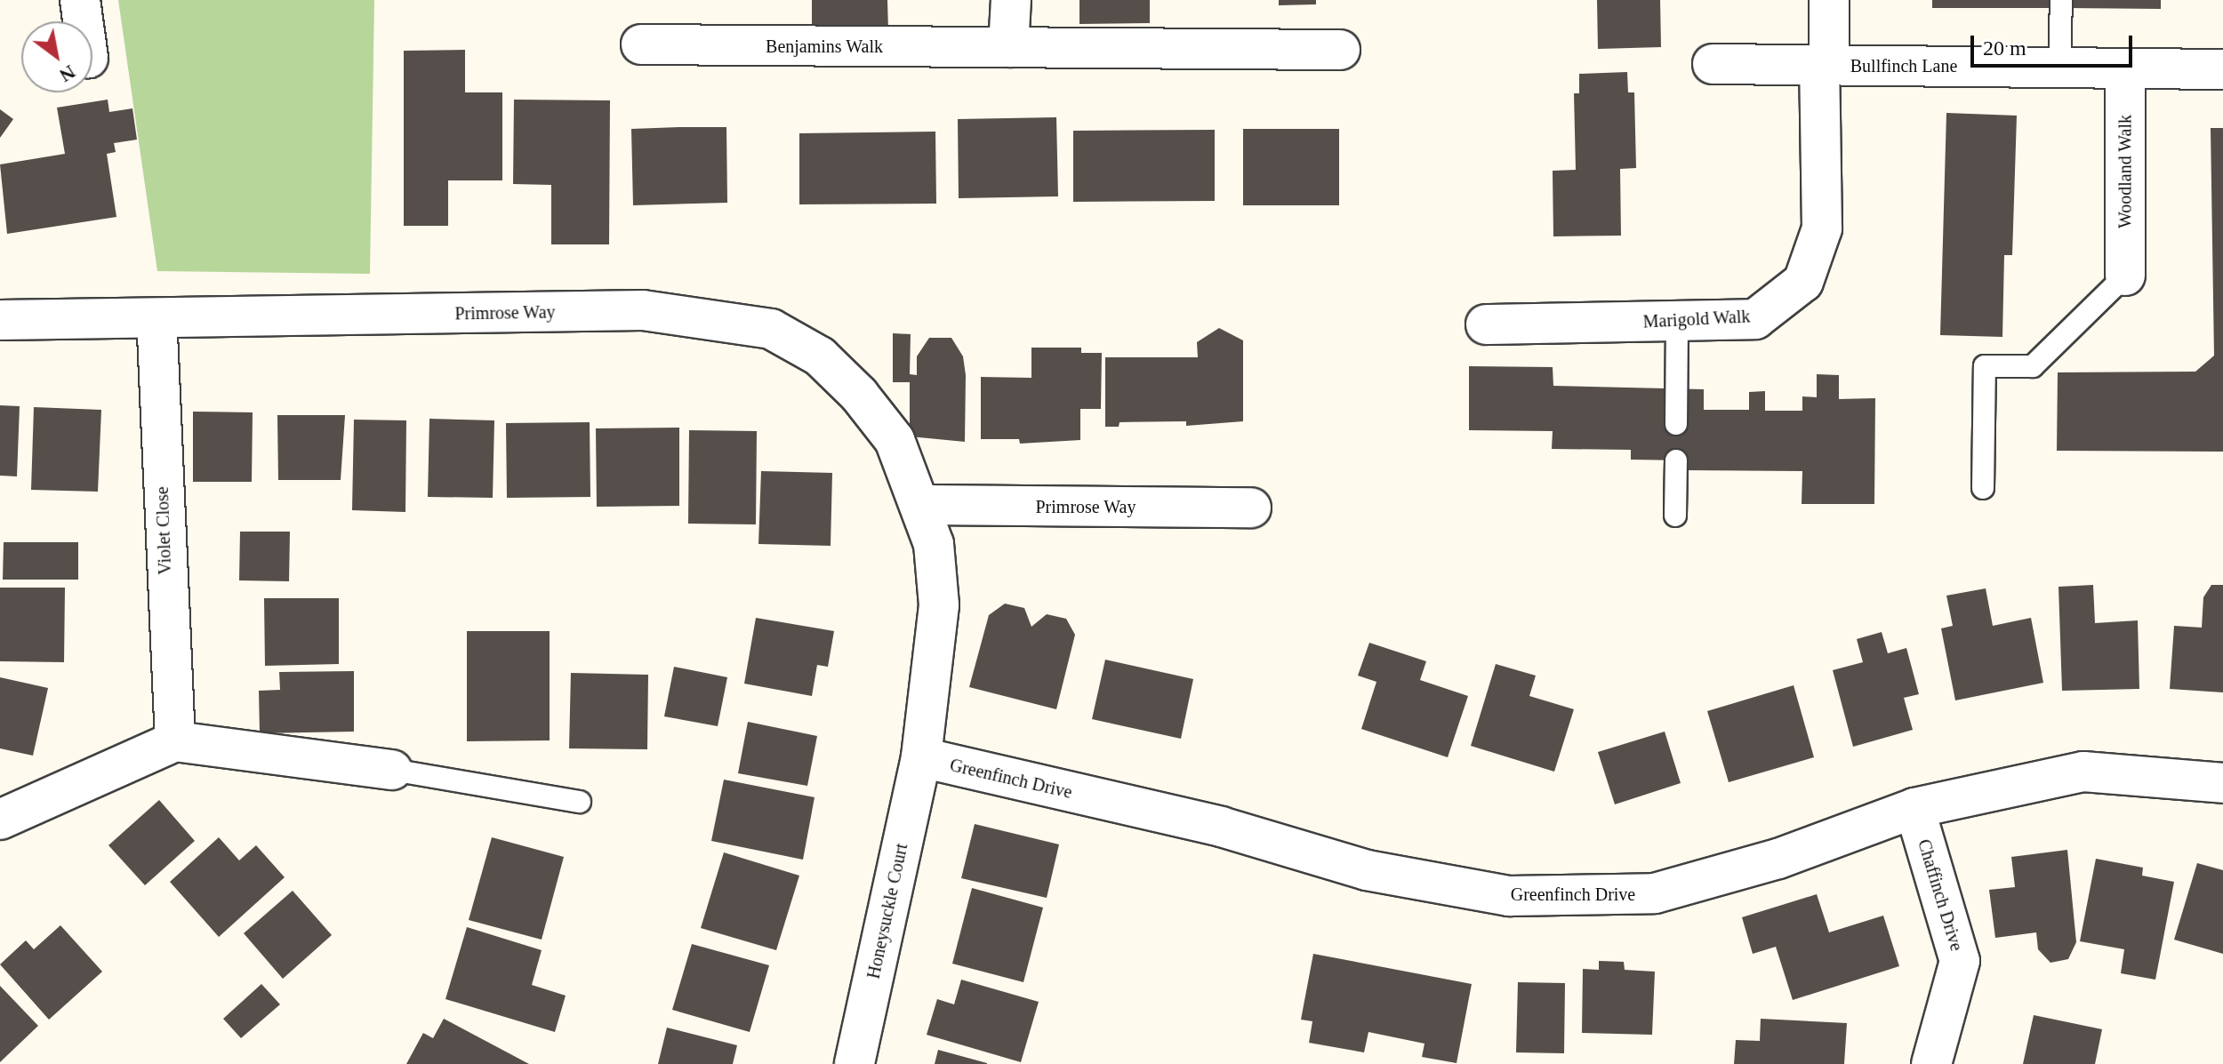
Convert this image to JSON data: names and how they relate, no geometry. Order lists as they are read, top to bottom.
{
  "streets": {
    "street": [
      "Benjamins Walk",
      "Bullfinch Lane",
      "Woodland Walk",
      "Primrose Way",
      "Marigold Walk",
      "Violet Close",
      "Greenfinch Drive",
      "Chaffinch Drive",
      "Honeysuckle Court"
    ]
  },
  "crossings": [
    ["Bullfinch Lane", "Woodland Walk"],
    ["Bullfinch Lane", "Marigold Walk"],
    ["Primrose Way", "Violet Close"],
    ["Primrose Way", "Greenfinch Drive"],
    ["Primrose Way", "Honeysuckle Court"],
    ["Greenfinch Drive", "Chaffinch Drive"],
    ["Greenfinch Drive", "Honeysuckle Court"]
  ],
  "scale_bar": "20 m",
  "north": "bottom right"
}
